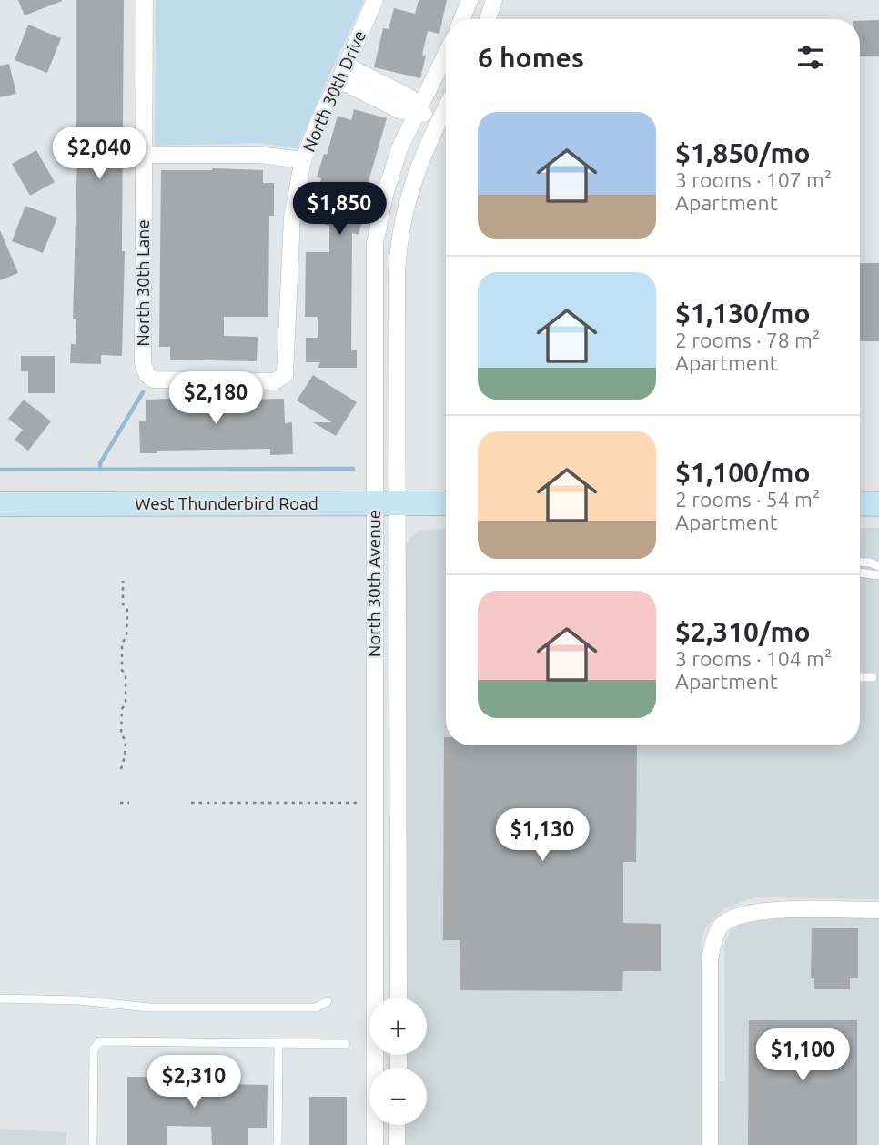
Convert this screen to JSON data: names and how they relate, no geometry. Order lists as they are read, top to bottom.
{
  "streets": {
    "main road": ["West Thunderbird Road"],
    "street": ["North 30th Drive", "North 30th Lane", "North 30th Avenue"]
  },
  "crossings": [
    ["North 30th Drive", "North 30th Lane"],
    ["West Thunderbird Road", "North 30th Avenue"]
  ],
  "page": {
    "heading": "6 homes",
    "list": [
      {
        "name": "$1,850/mo",
        "note": "3 rooms · 107 m² · Apartment"
      },
      {
        "name": "$1,130/mo",
        "note": "2 rooms · 78 m² · Apartment"
      },
      {
        "name": "$1,100/mo",
        "note": "2 rooms · 54 m² · Apartment"
      },
      {
        "name": "$2,310/mo",
        "note": "3 rooms · 104 m² · Apartment"
      }
    ],
    "price": [
      "$2,040",
      "$1,850",
      "$2,180",
      "$1,130",
      "$1,100",
      "$2,310"
    ],
    "map_buttons": ["+", "−"]
  }
}
